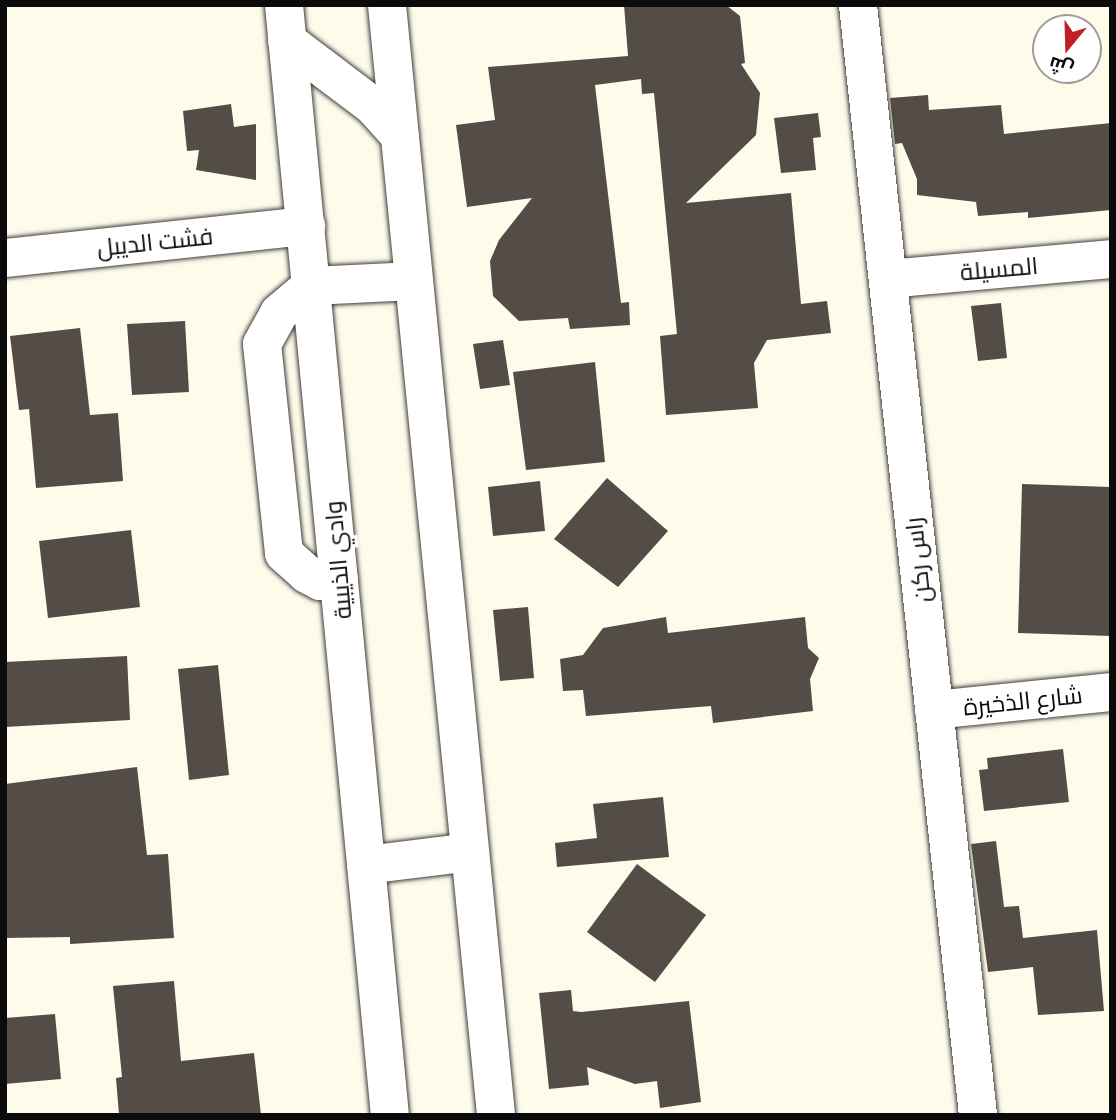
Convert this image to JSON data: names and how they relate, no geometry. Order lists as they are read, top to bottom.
{
  "streets": {
    "street": [
      "فشت الديبل",
      "المسيلة",
      "وادي الذيبية",
      "راس ركن",
      "شارع الذخيرة"
    ]
  },
  "crossings": [
    ["فشت الديبل", "وادي الذيبية"],
    ["المسيلة", "راس ركن"],
    ["راس ركن", "شارع الذخيرة"]
  ],
  "north": "bottom"
}
